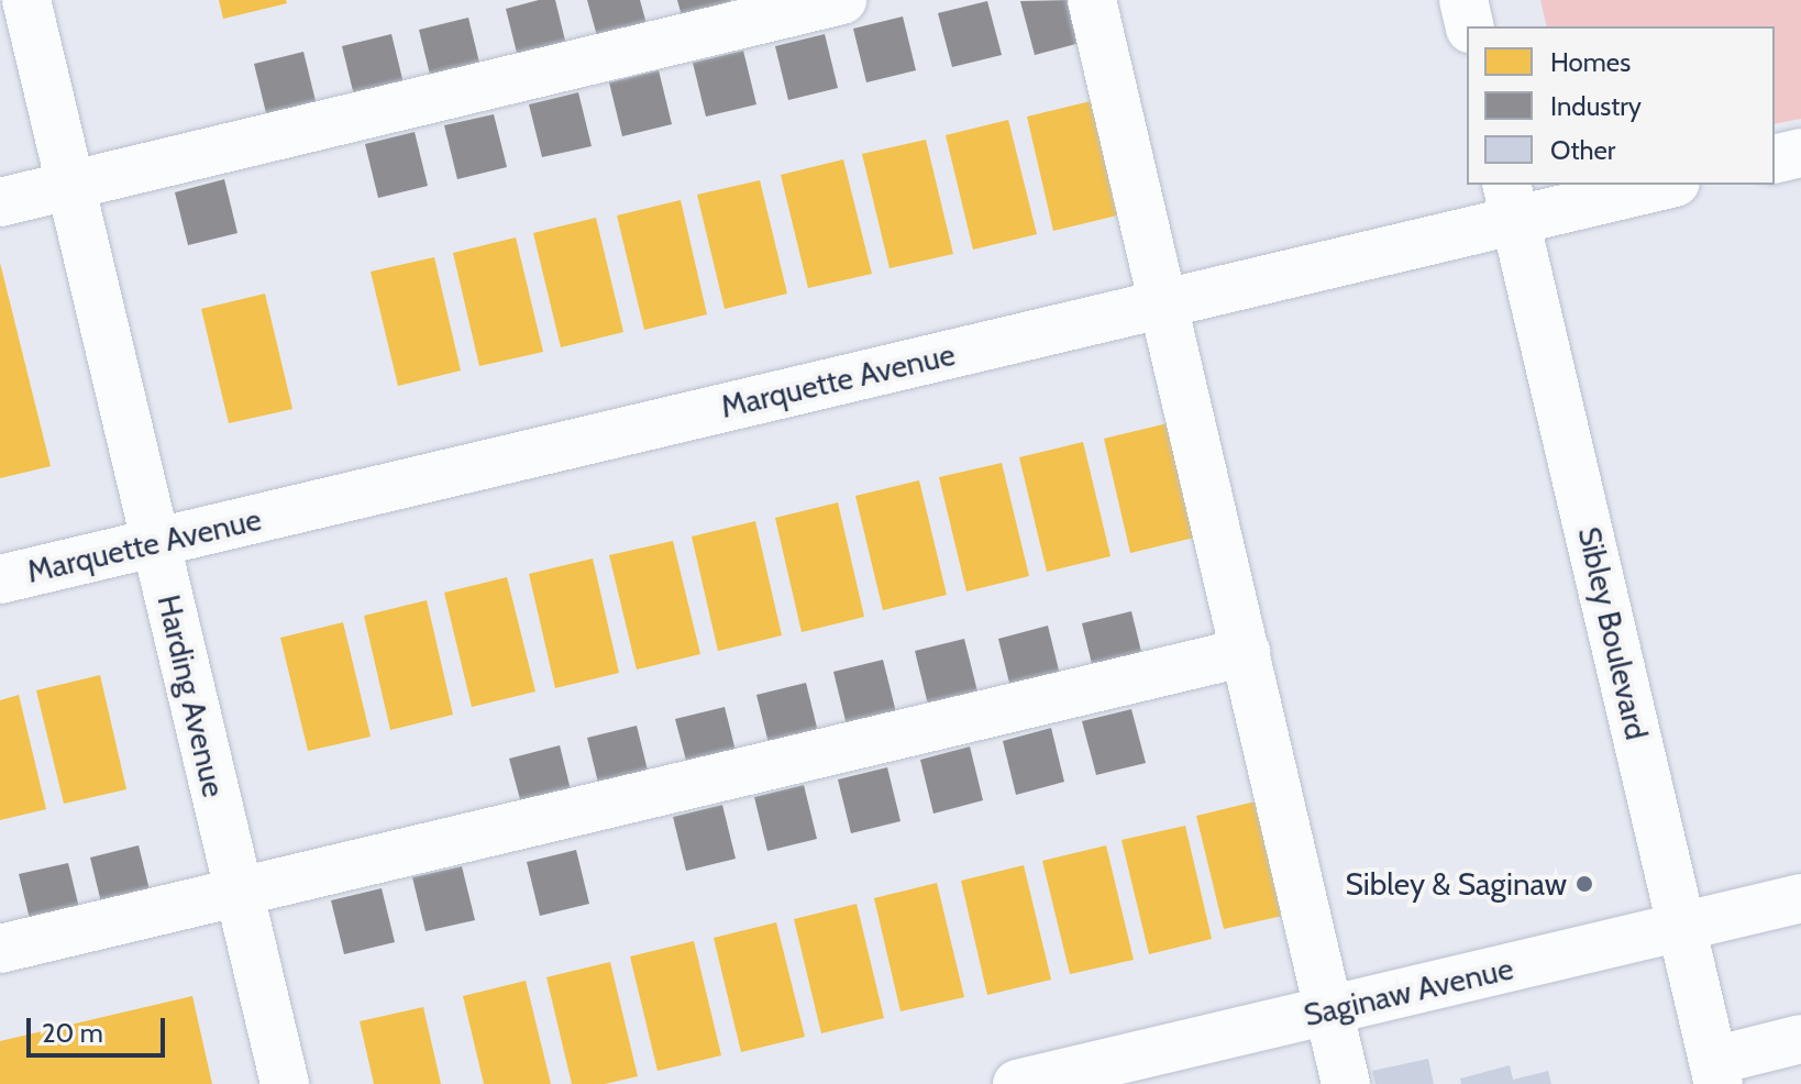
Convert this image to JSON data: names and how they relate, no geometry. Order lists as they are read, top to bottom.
{
  "streets": {
    "street": [
      "Marquette Avenue",
      "Sibley Boulevard",
      "Harding Avenue",
      "Saginaw Avenue"
    ]
  },
  "crossings": [
    ["Marquette Avenue", "Sibley Boulevard"],
    ["Marquette Avenue", "Harding Avenue"],
    ["Sibley Boulevard", "Saginaw Avenue"]
  ],
  "places": ["Sibley & Saginaw"],
  "legend": ["Homes", "Industry", "Other"],
  "scale_bar": "20 m"
}
